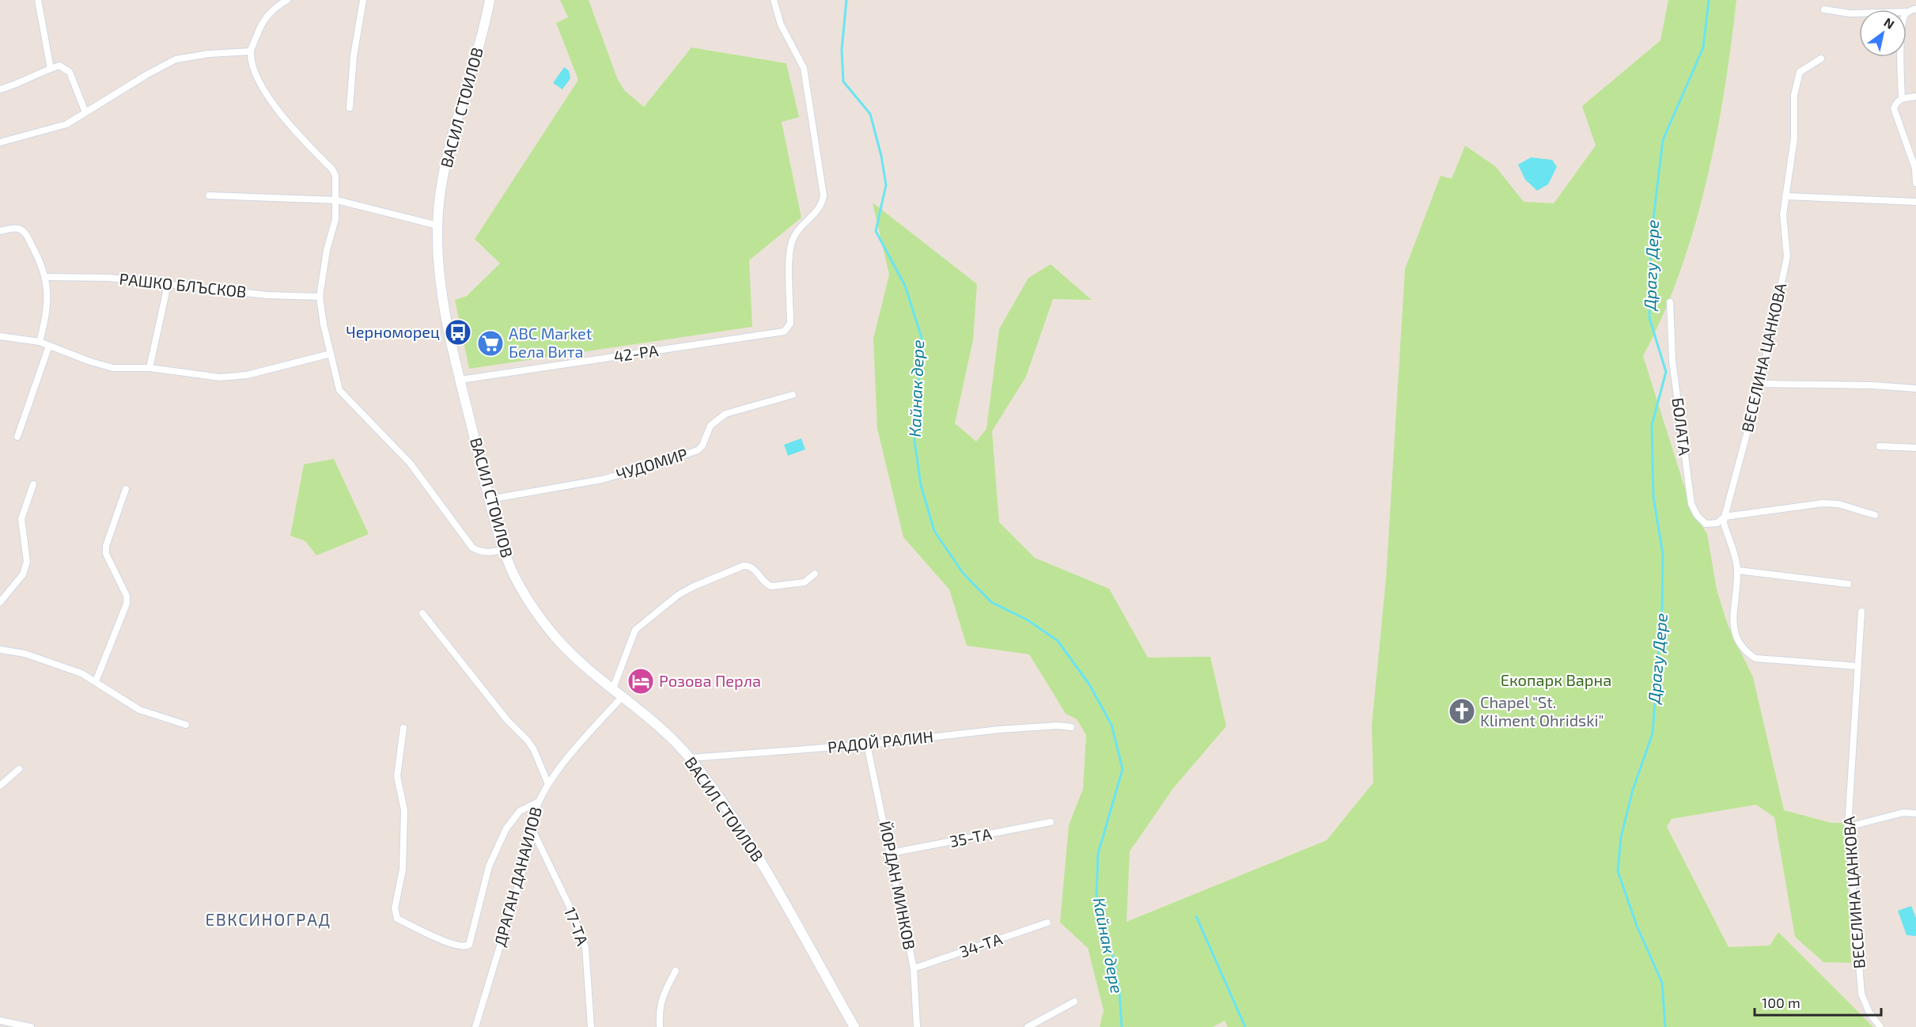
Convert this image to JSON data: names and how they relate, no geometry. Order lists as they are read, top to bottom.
{
  "streets": {
    "street": [
      "ВАСИЛ СТОИЛОВ",
      "РАШКО БЛЪСКОВ",
      "42-РА",
      "ВЕСЕЛИНА ЦАНКОВА",
      "БОЛАТА",
      "ЧУДОМИР",
      "РАДОЙ РАЛИН",
      "35-ТА",
      "ДРАГАН ДАНАИЛОВ",
      "ЙОРДАН МИНКОВ",
      "17-ТА",
      "34-ТА"
    ]
  },
  "crossings": [
    ["ВАСИЛ СТОИЛОВ", "42-РА"],
    ["ВАСИЛ СТОИЛОВ", "ЧУДОМИР"],
    ["ВАСИЛ СТОИЛОВ", "РАДОЙ РАЛИН"],
    ["ВАСИЛ СТОИЛОВ", "ДРАГАН ДАНАИЛОВ"],
    ["ВЕСЕЛИНА ЦАНКОВА", "БОЛАТА"],
    ["РАДОЙ РАЛИН", "ЙОРДАН МИНКОВ"],
    ["35-ТА", "ЙОРДАН МИНКОВ"],
    ["ДРАГАН ДАНАИЛОВ", "17-ТА"],
    ["ЙОРДАН МИНКОВ", "34-ТА"]
  ],
  "districts": ["ЕВКСИНОГРАД"],
  "water": ["Драгу Дере", "Кайнак дере"],
  "parks": ["Екопарк Варна"],
  "places": {
    "bus stop": ["Черноморец"],
    "supermarket": ["ABC Market Бела Вита"],
    "hotel": ["Розова Перла"],
    "church": ["Chapel \"St. Kliment Ohridski\""]
  },
  "scale_bar": "100 m",
  "north": "top right"
}
